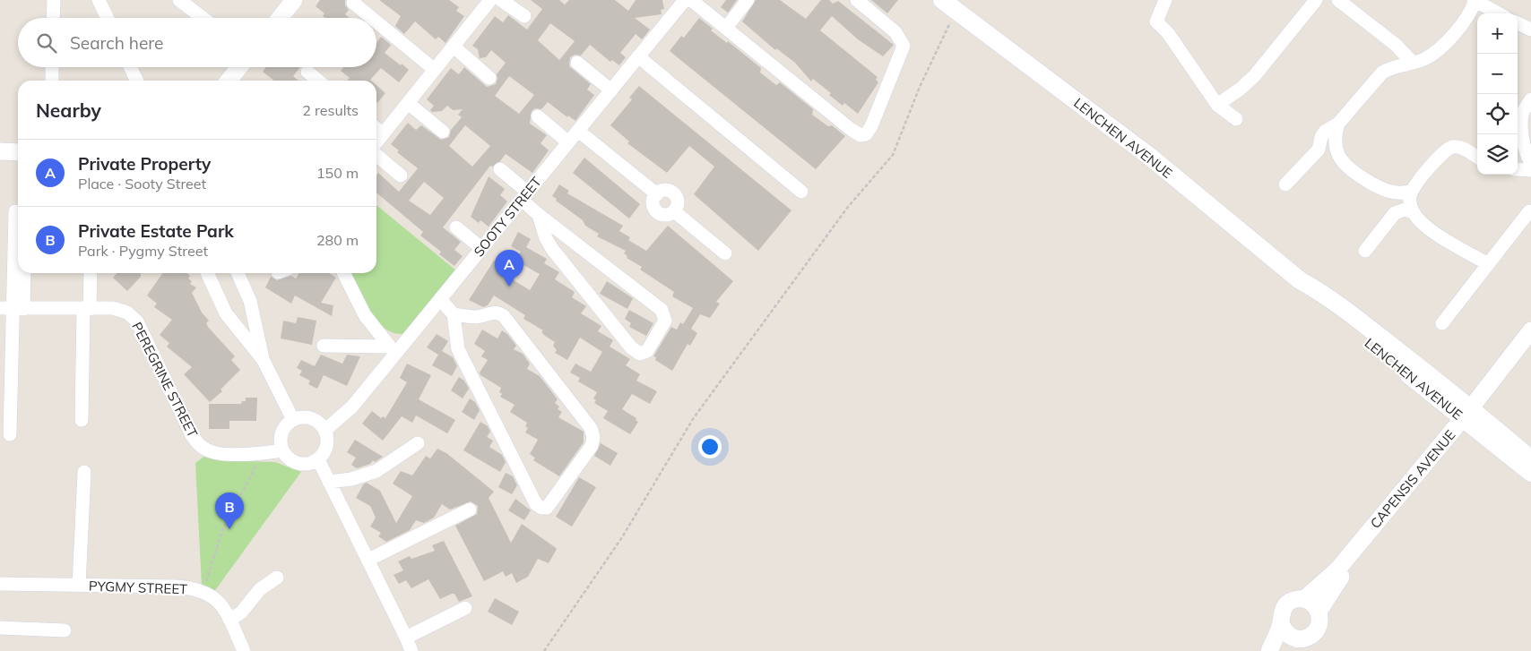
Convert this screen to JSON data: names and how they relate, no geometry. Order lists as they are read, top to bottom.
{
  "streets": {
    "main road": ["LENCHEN AVENUE"],
    "street": [
      "SOOTY STREET",
      "PEREGRINE STREET",
      "CAPENSIS AVENUE",
      "PYGMY STREET"
    ]
  },
  "crossings": [
    ["LENCHEN AVENUE", "CAPENSIS AVENUE"],
    ["SOOTY STREET", "PEREGRINE STREET"]
  ],
  "page": {
    "map_buttons": ["+", "−"],
    "search": "Search here",
    "heading": ["Nearby", "2 results"],
    "list": [
      {
        "mark": "A",
        "name": "Private Property",
        "note": "Place · Sooty Street",
        "value": "150 m"
      },
      {
        "mark": "B",
        "name": "Private Estate Park",
        "note": "Park · Pygmy Street",
        "value": "280 m"
      }
    ],
    "pins": ["A", "B"]
  }
}
